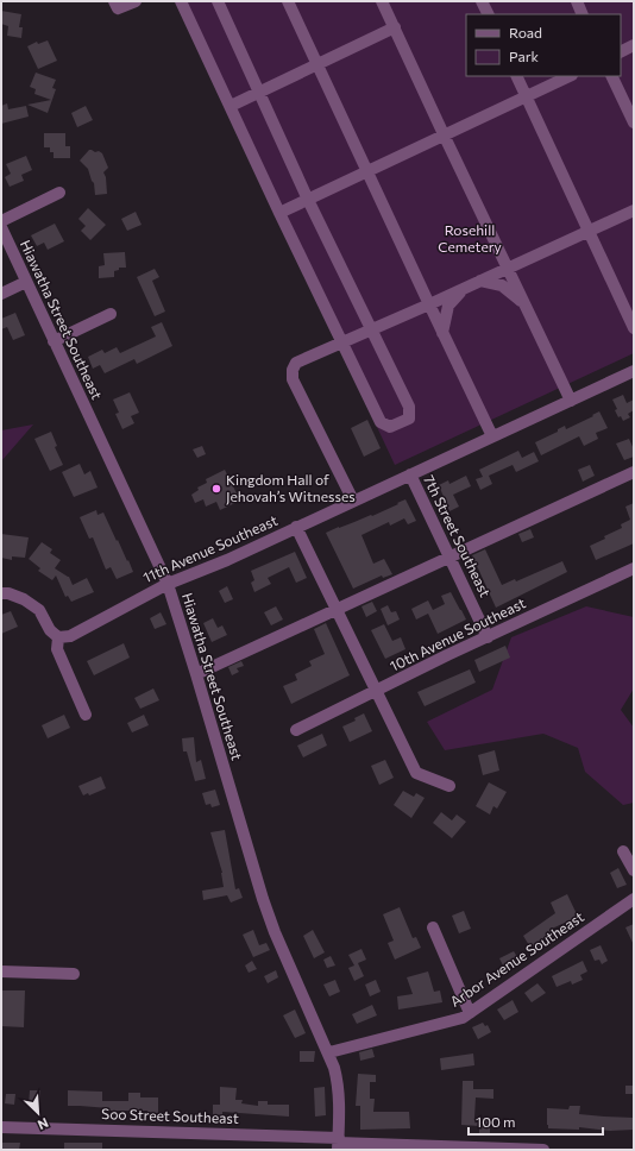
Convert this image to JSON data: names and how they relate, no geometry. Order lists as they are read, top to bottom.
{
  "streets": {
    "street": [
      "Hiawatha Street Southeast",
      "7th Street Southeast",
      "11th Avenue Southeast",
      "10th Avenue Southeast",
      "Arbor Avenue Southeast",
      "Soo Street Southeast"
    ]
  },
  "crossings": [
    ["Hiawatha Street Southeast", "11th Avenue Southeast"],
    ["Hiawatha Street Southeast", "Arbor Avenue Southeast"],
    ["Hiawatha Street Southeast", "Soo Street Southeast"],
    ["7th Street Southeast", "11th Avenue Southeast"],
    ["7th Street Southeast", "10th Avenue Southeast"]
  ],
  "parks": ["Rosehill Cemetery"],
  "places": ["Kingdom Hall of Jehovah’s Witnesses"],
  "legend": ["Road", "Park"],
  "scale_bar": "100 m",
  "north": "bottom right"
}
